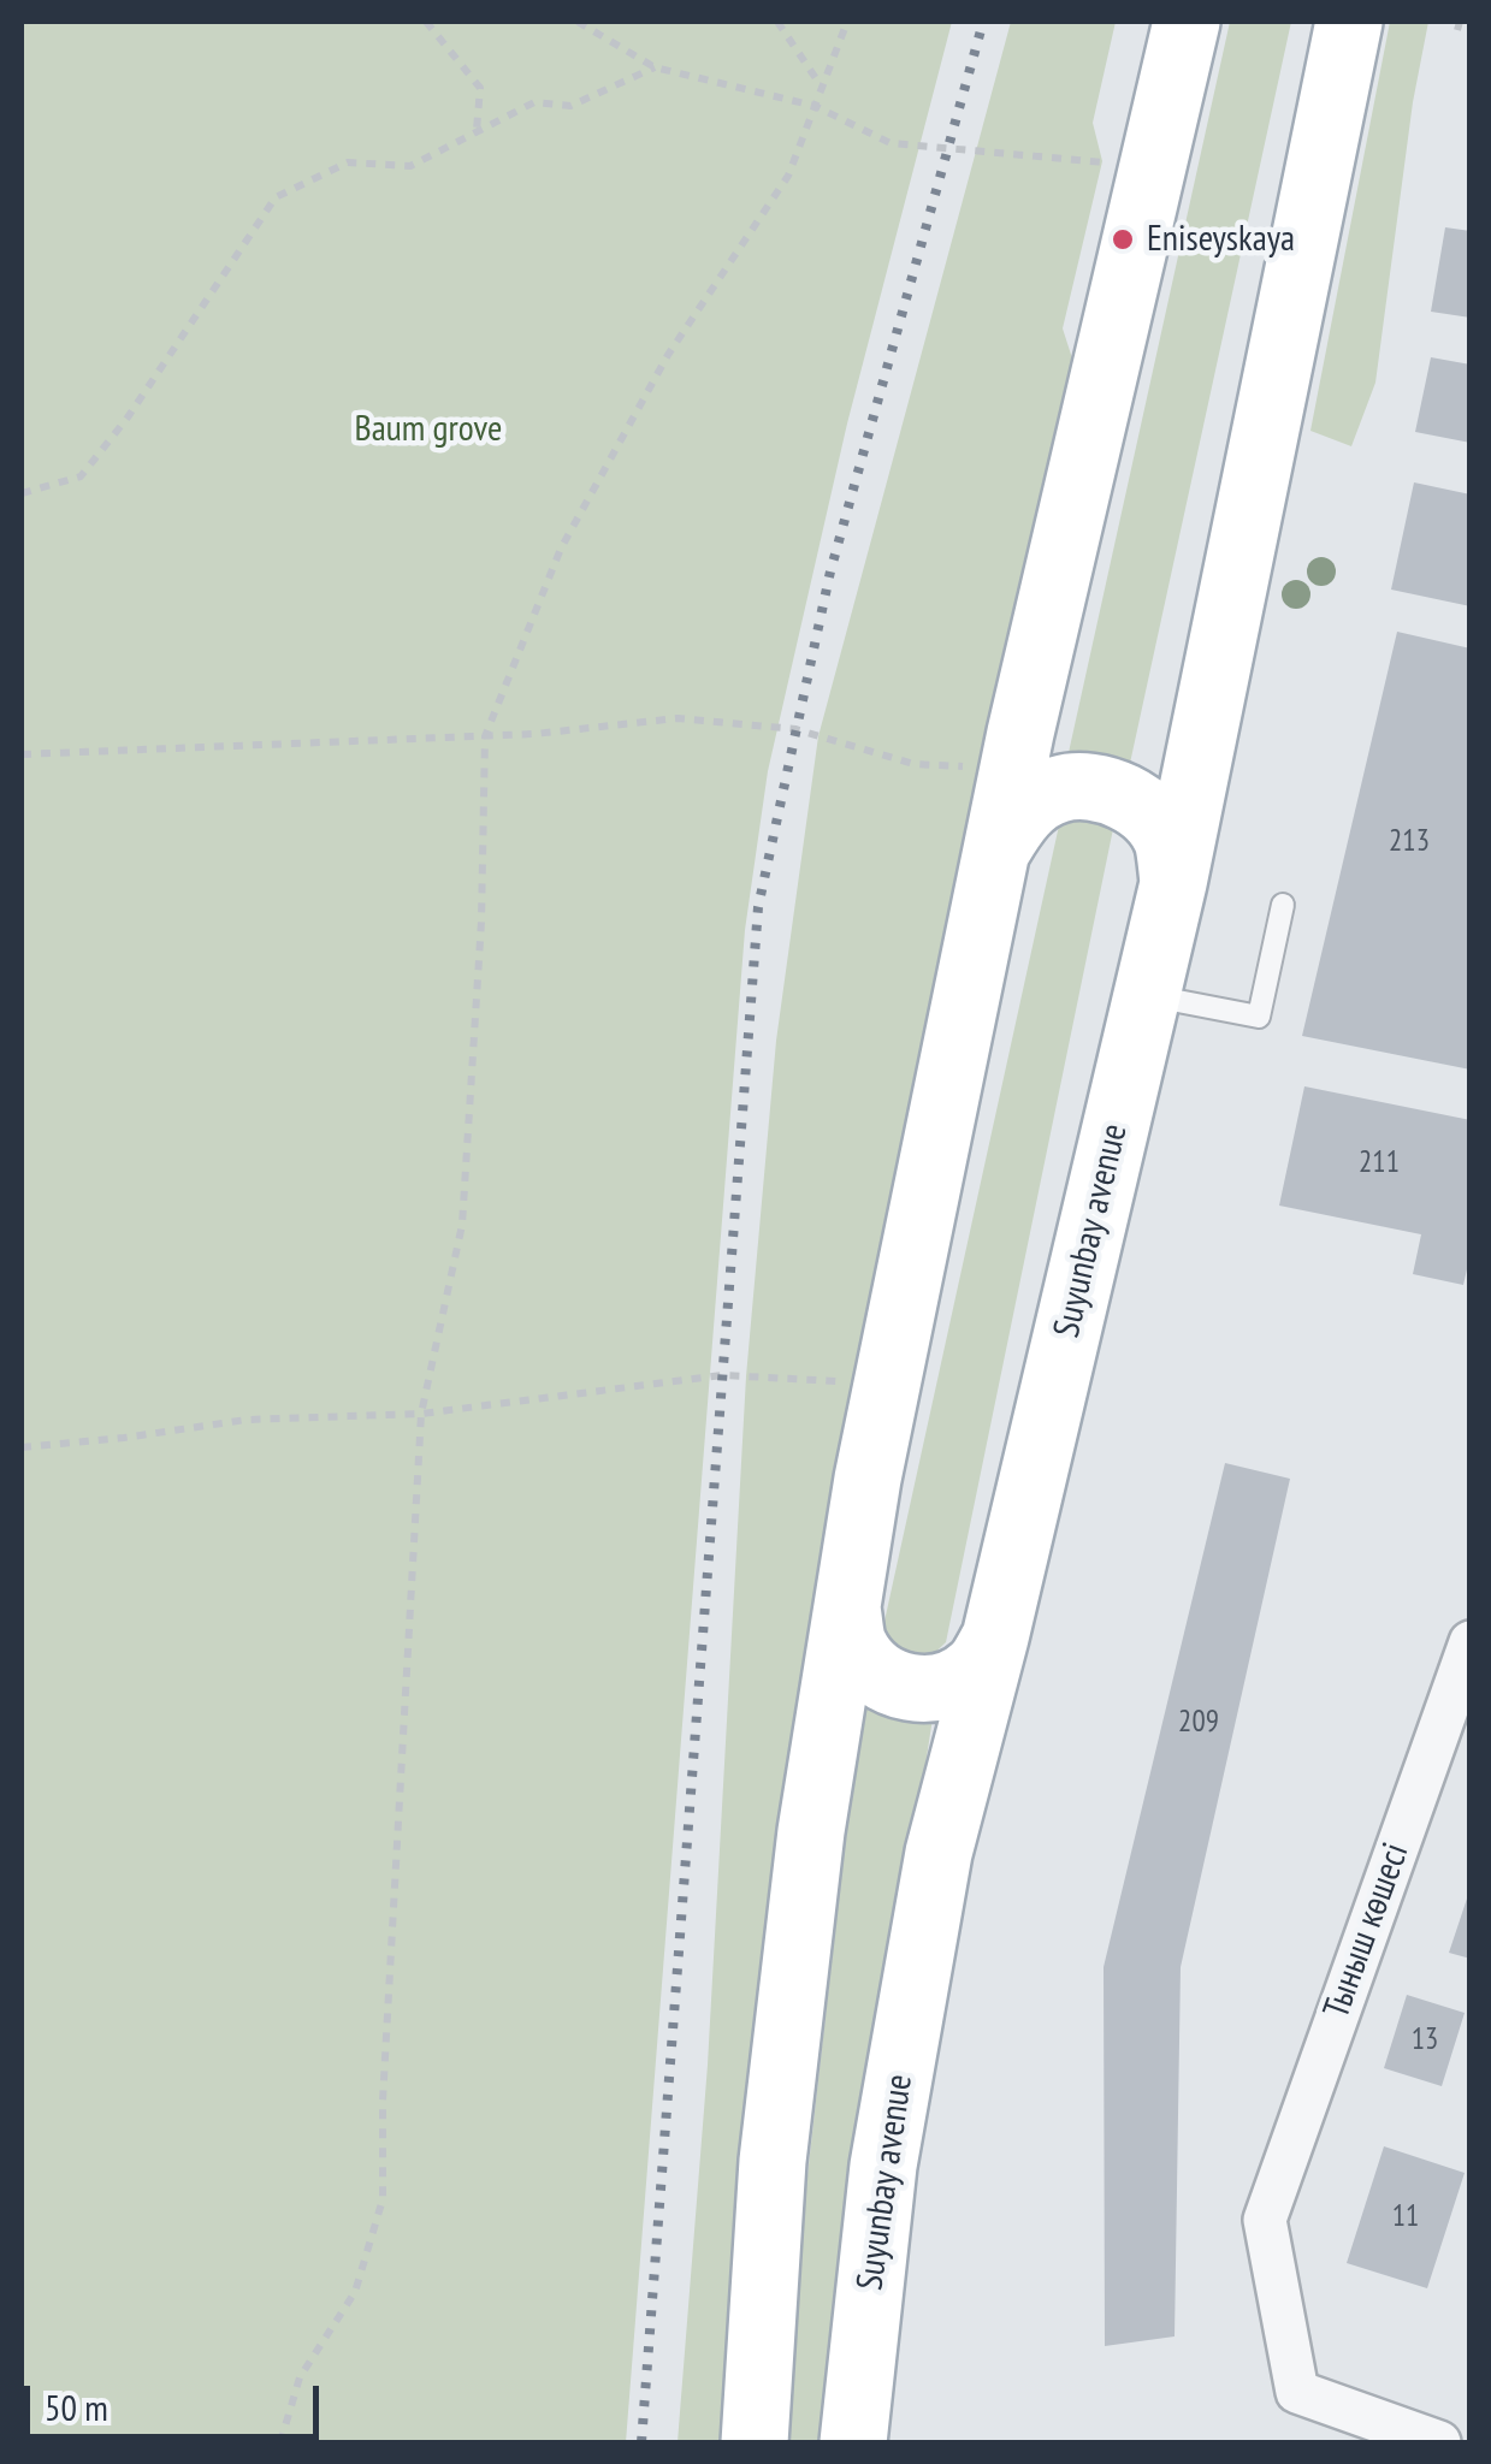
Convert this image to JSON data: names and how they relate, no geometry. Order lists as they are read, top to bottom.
{
  "streets": {
    "main road": ["Suyunbay avenue"],
    "street": ["Тыныш көшесі"]
  },
  "parks": ["Baum grove"],
  "places": ["Eniseyskaya"],
  "house_numbers": [
    "213",
    "211",
    "209",
    "13",
    "11"
  ],
  "scale_bar": "50 m"
}
